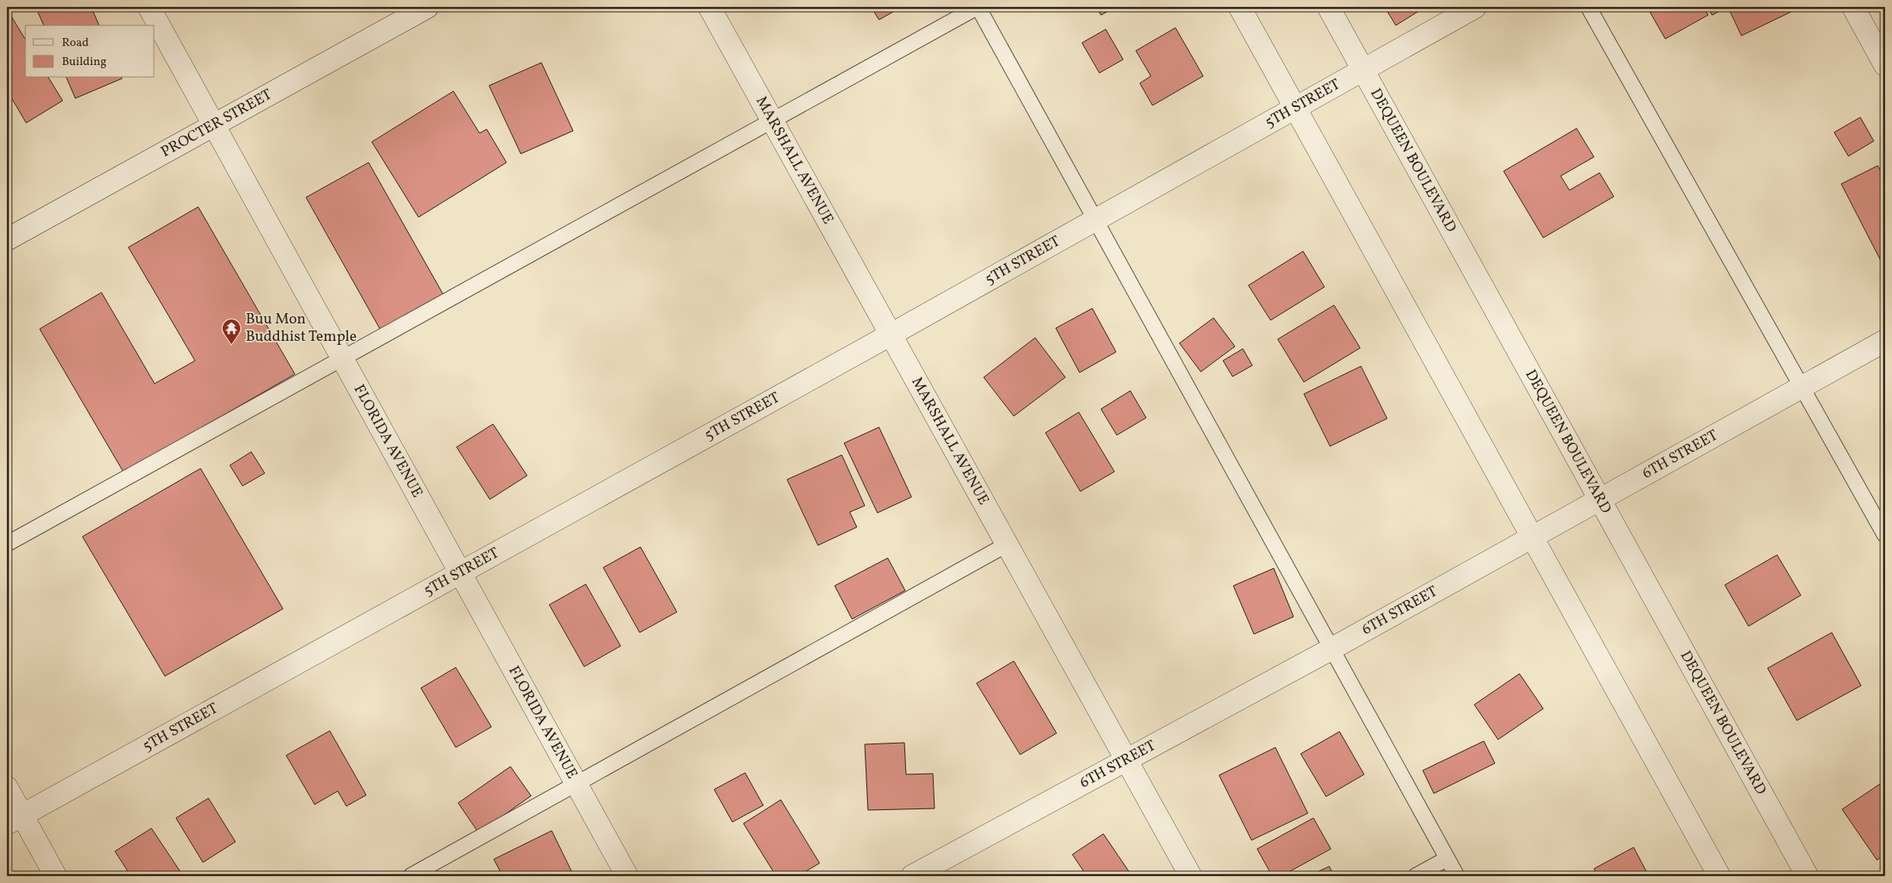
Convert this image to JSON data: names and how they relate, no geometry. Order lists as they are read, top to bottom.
{
  "streets": {
    "street": [
      "5TH STREET",
      "PROCTER STREET",
      "DEQUEEN BOULEVARD",
      "MARSHALL AVENUE",
      "FLORIDA AVENUE",
      "6TH STREET"
    ]
  },
  "crossings": [
    ["5TH STREET", "DEQUEEN BOULEVARD"],
    ["5TH STREET", "MARSHALL AVENUE"],
    ["5TH STREET", "FLORIDA AVENUE"],
    ["PROCTER STREET", "FLORIDA AVENUE"],
    ["DEQUEEN BOULEVARD", "6TH STREET"],
    ["MARSHALL AVENUE", "6TH STREET"]
  ],
  "places": {
    "temple": ["Buu Mon Buddhist Temple"]
  },
  "legend": ["Road", "Building"]
}
